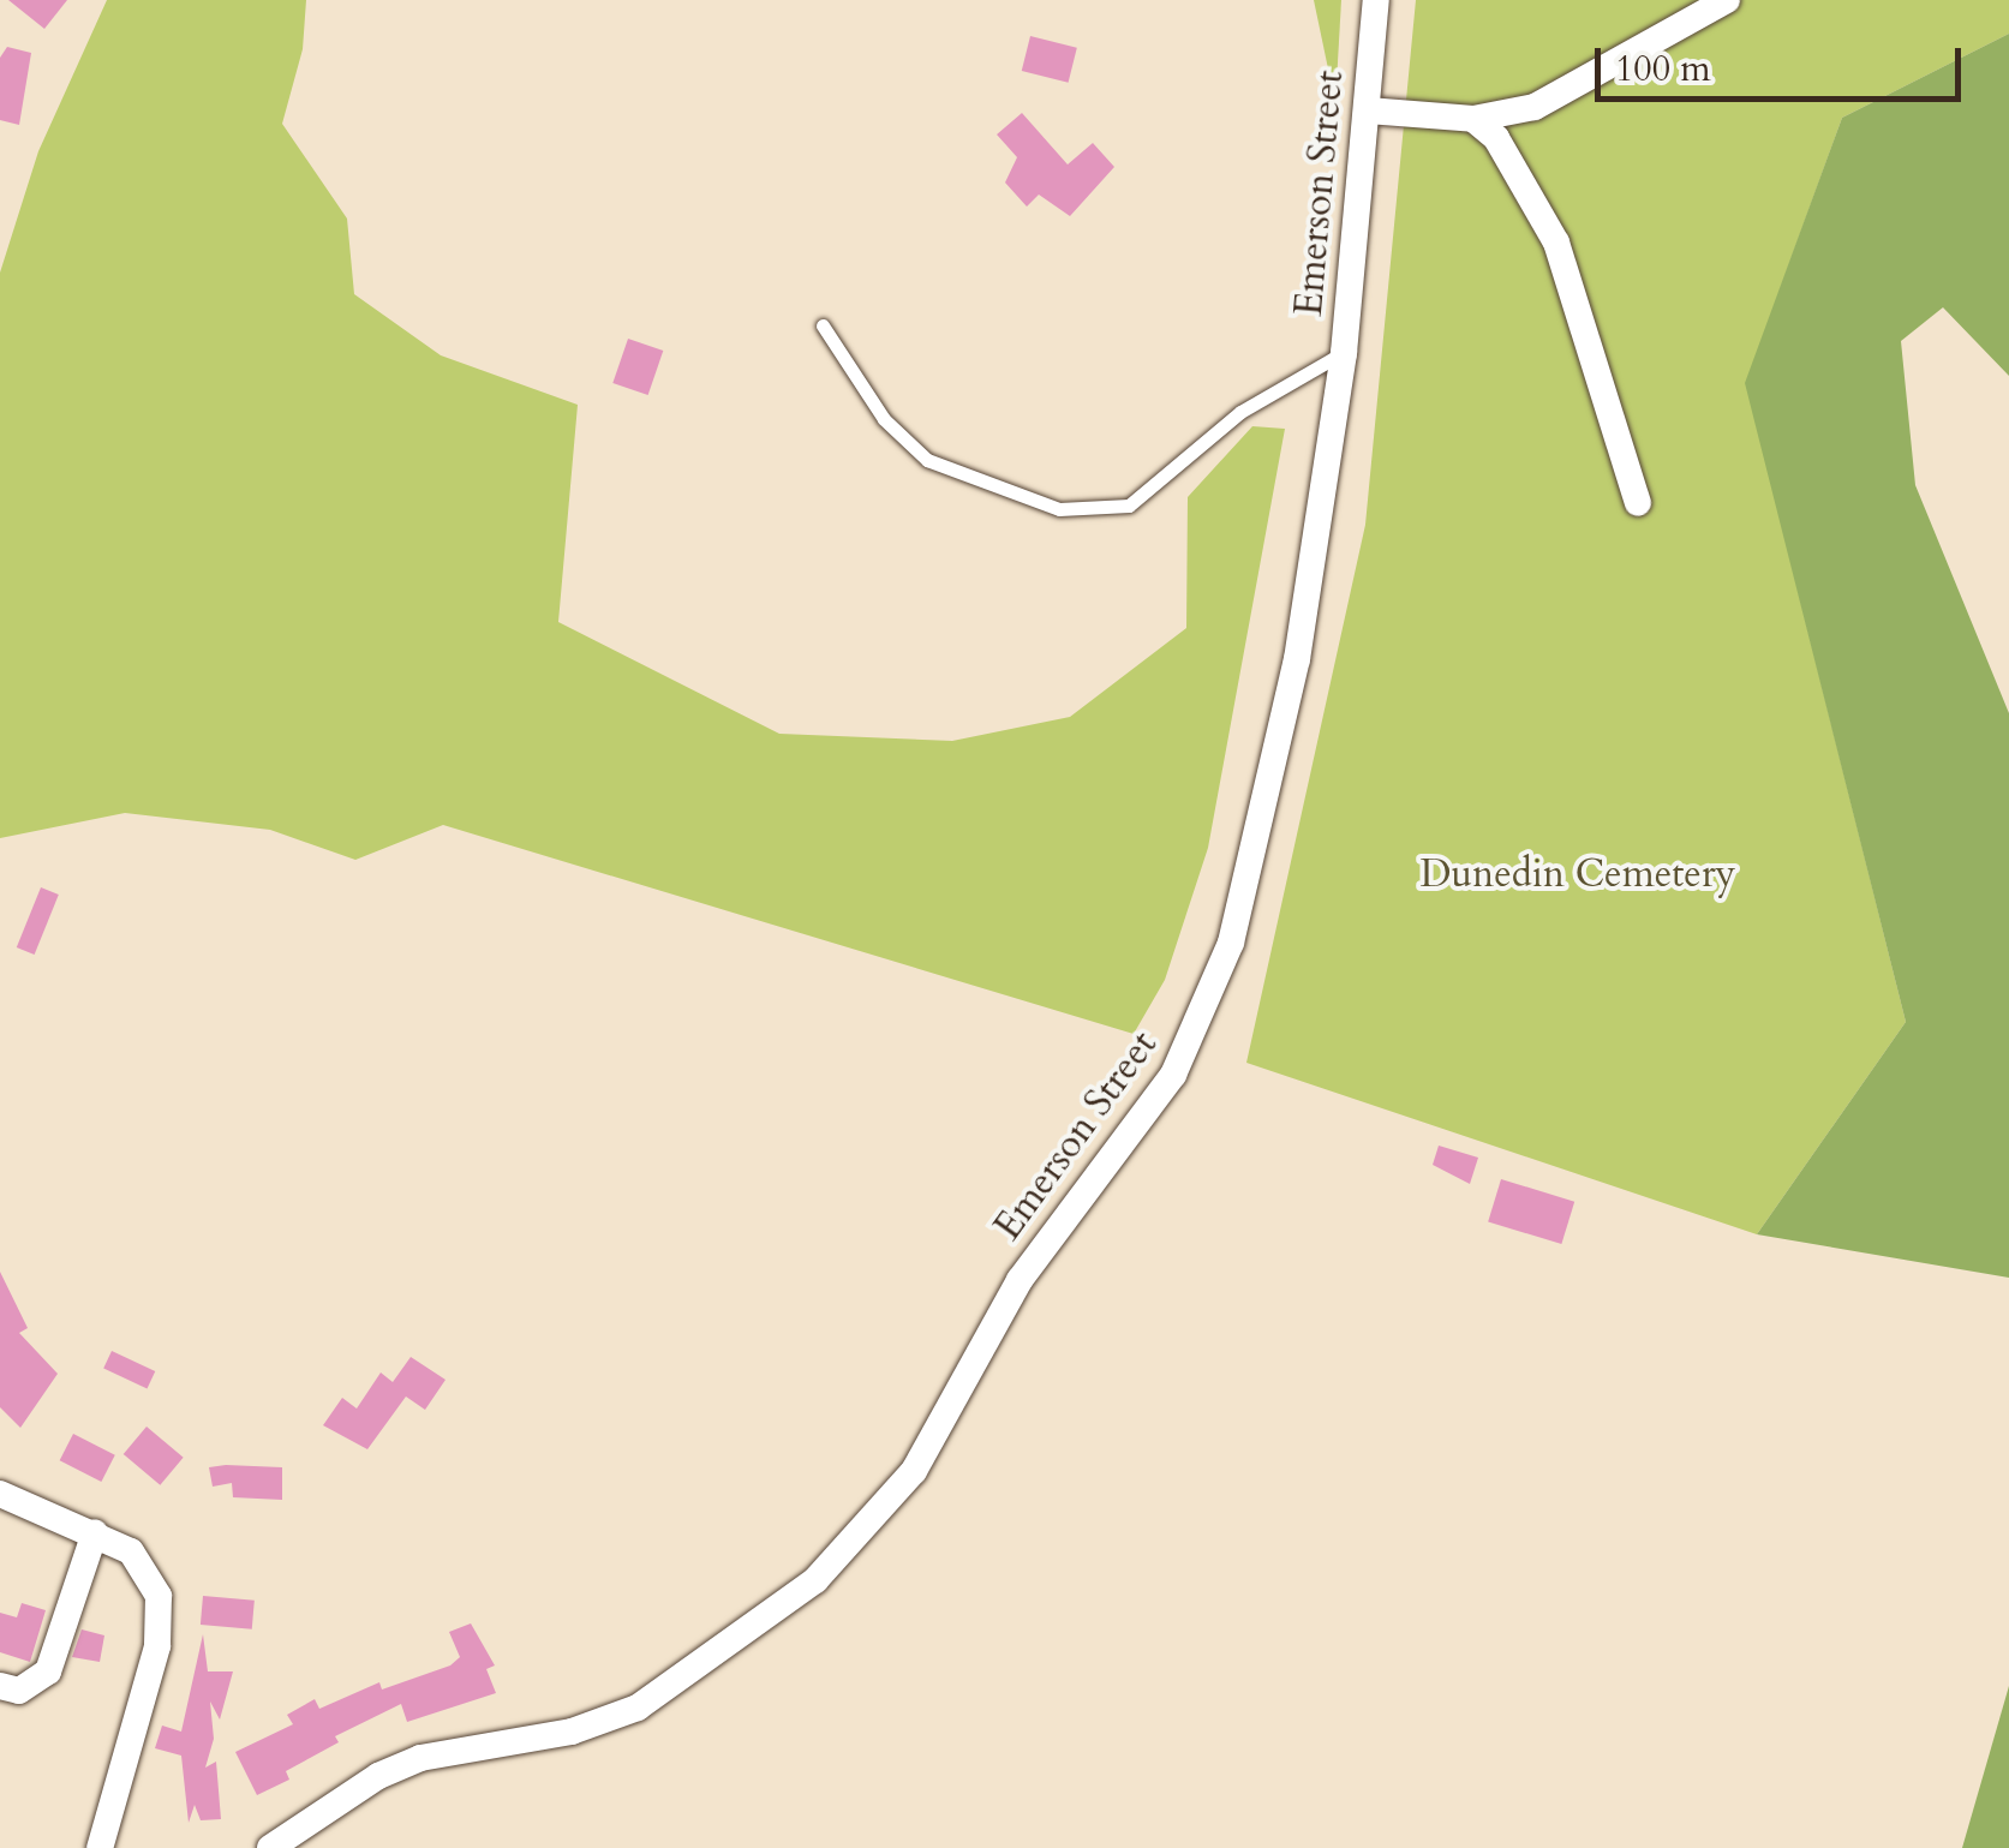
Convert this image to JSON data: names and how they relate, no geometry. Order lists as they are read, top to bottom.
{
  "streets": {
    "street": ["Emerson Street"]
  },
  "parks": ["Dunedin Cemetery"],
  "scale_bar": "100 m"
}
